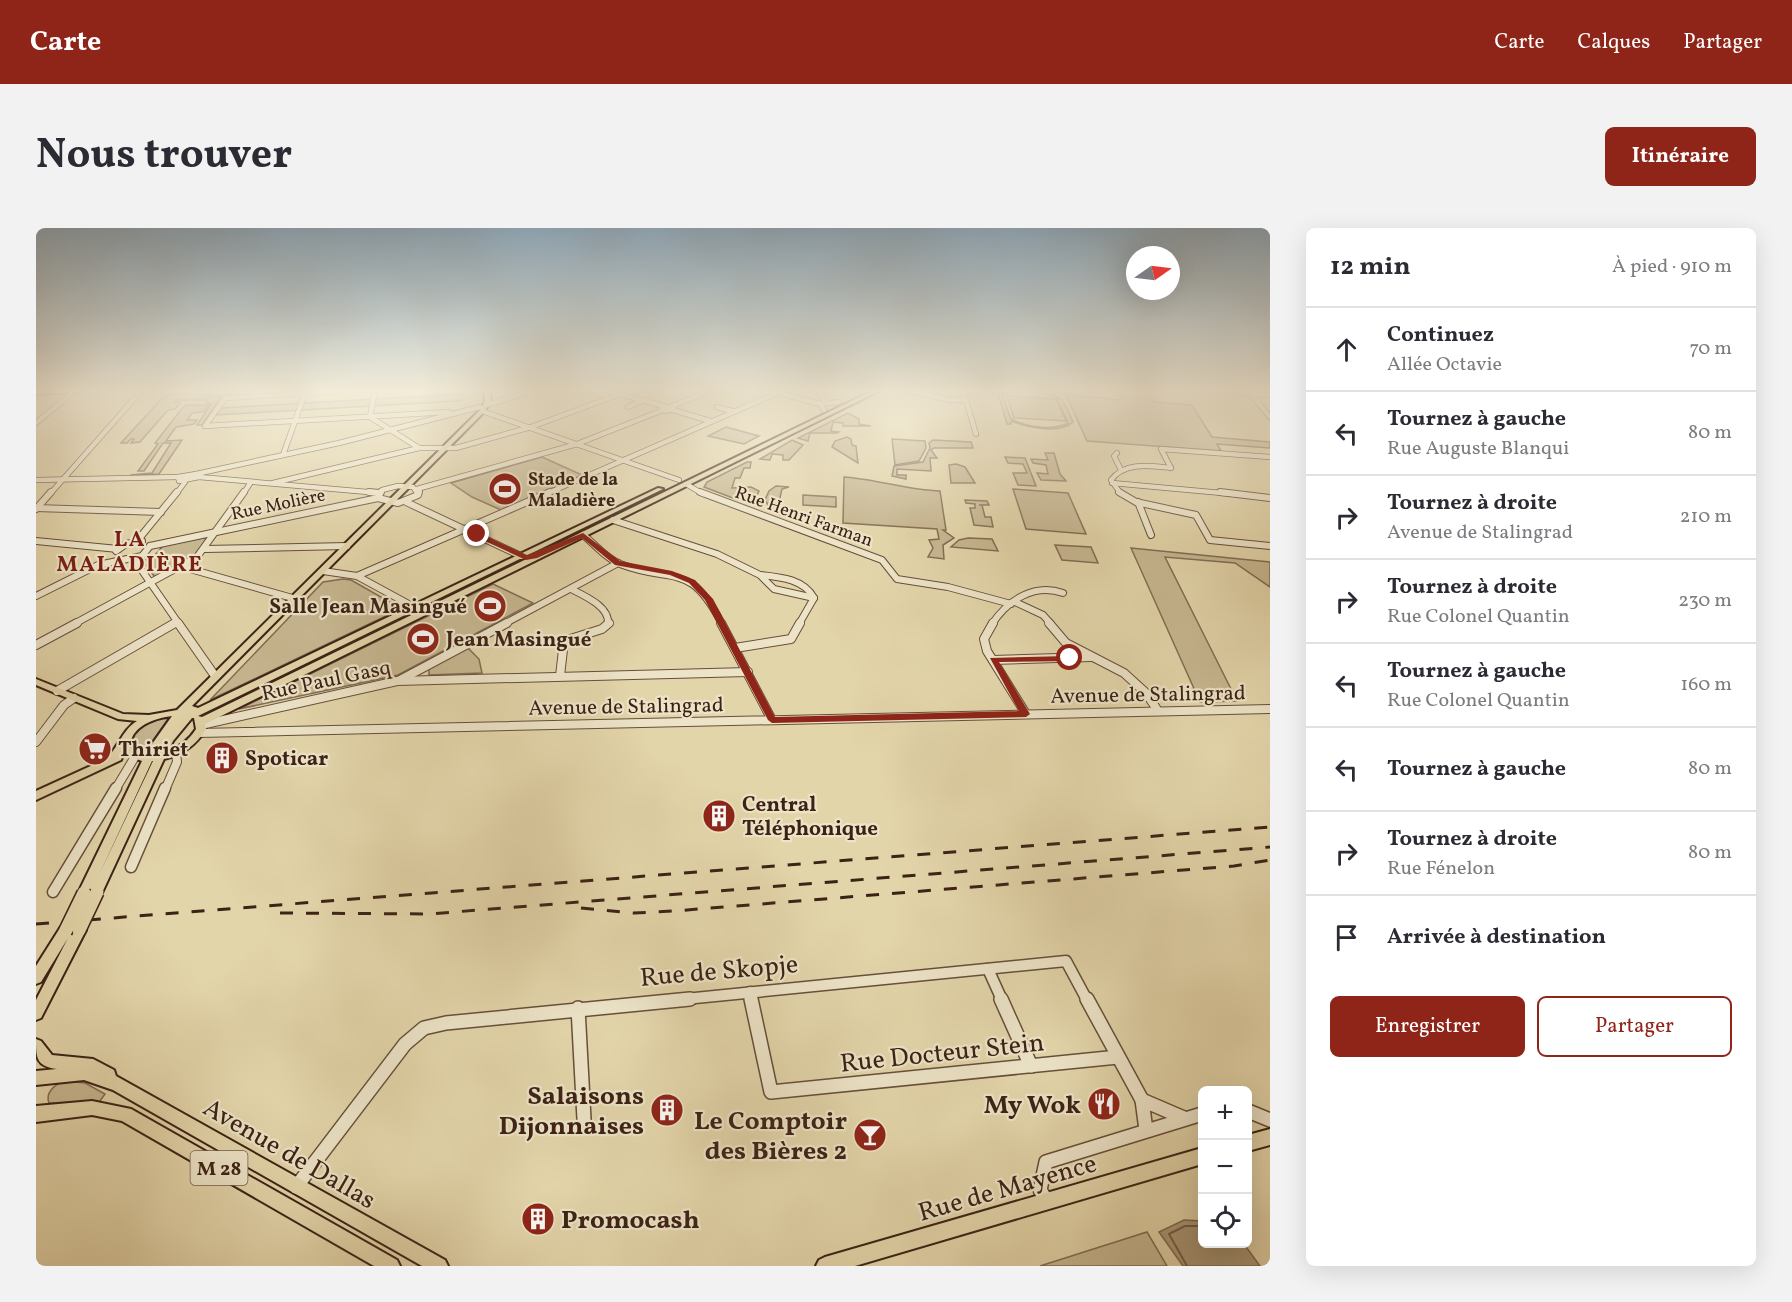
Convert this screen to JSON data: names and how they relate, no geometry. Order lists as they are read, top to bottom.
{
  "streets": {
    "main road": ["Avenue de Dallas", "M 28", "Rue de Mayence"],
    "street": [
      "Rue Molière",
      "Rue Henri Farman",
      "Rue Paul Gasq",
      "Avenue de Stalingrad",
      "Rue de Skopje",
      "Rue Docteur Stein"
    ]
  },
  "crossings": [
    ["Rue Henri Farman", "Avenue de Stalingrad"],
    ["Rue Paul Gasq", "Avenue de Stalingrad"],
    ["Rue de Skopje", "Rue Docteur Stein"],
    ["Rue de Skopje", "Avenue de Dallas"]
  ],
  "districts": ["LA MALADIÈRE"],
  "places": {
    "sports": ["Stade de la Maladière", "Salle Jean Masingué", "Jean Masingué"],
    "supermarket": ["Thiriet"],
    "building": [
      "Spoticar",
      "Central Téléphonique",
      "Salaisons Dijonnaises",
      "Promocash"
    ],
    "restaurant": ["My Wok"],
    "bar": ["Le Comptoir des Bières 2"]
  },
  "north": "right",
  "page": {
    "header": "Carte",
    "nav": ["Carte", "Calques", "Partager"],
    "title": "Nous trouver",
    "buttons": [
      "Itinéraire",
      ["Enregistrer", "Partager"]
    ],
    "heading": ["12 min", "À pied · 910 m"],
    "list": [
      ["Continuez", "Allée Octavie", "70 m"],
      ["Tournez à gauche", "Rue Auguste Blanqui", "80 m"],
      ["Tournez à droite", "Avenue de Stalingrad", "210 m"],
      ["Tournez à droite", "Rue Colonel Quantin", "230 m"],
      ["Tournez à gauche", "Rue Colonel Quantin", "160 m"],
      ["Tournez à gauche", "80 m"],
      ["Tournez à droite", "Rue Fénelon", "80 m"],
      "Arrivée à destination"
    ],
    "map_buttons": ["+", "−"]
  }
}
